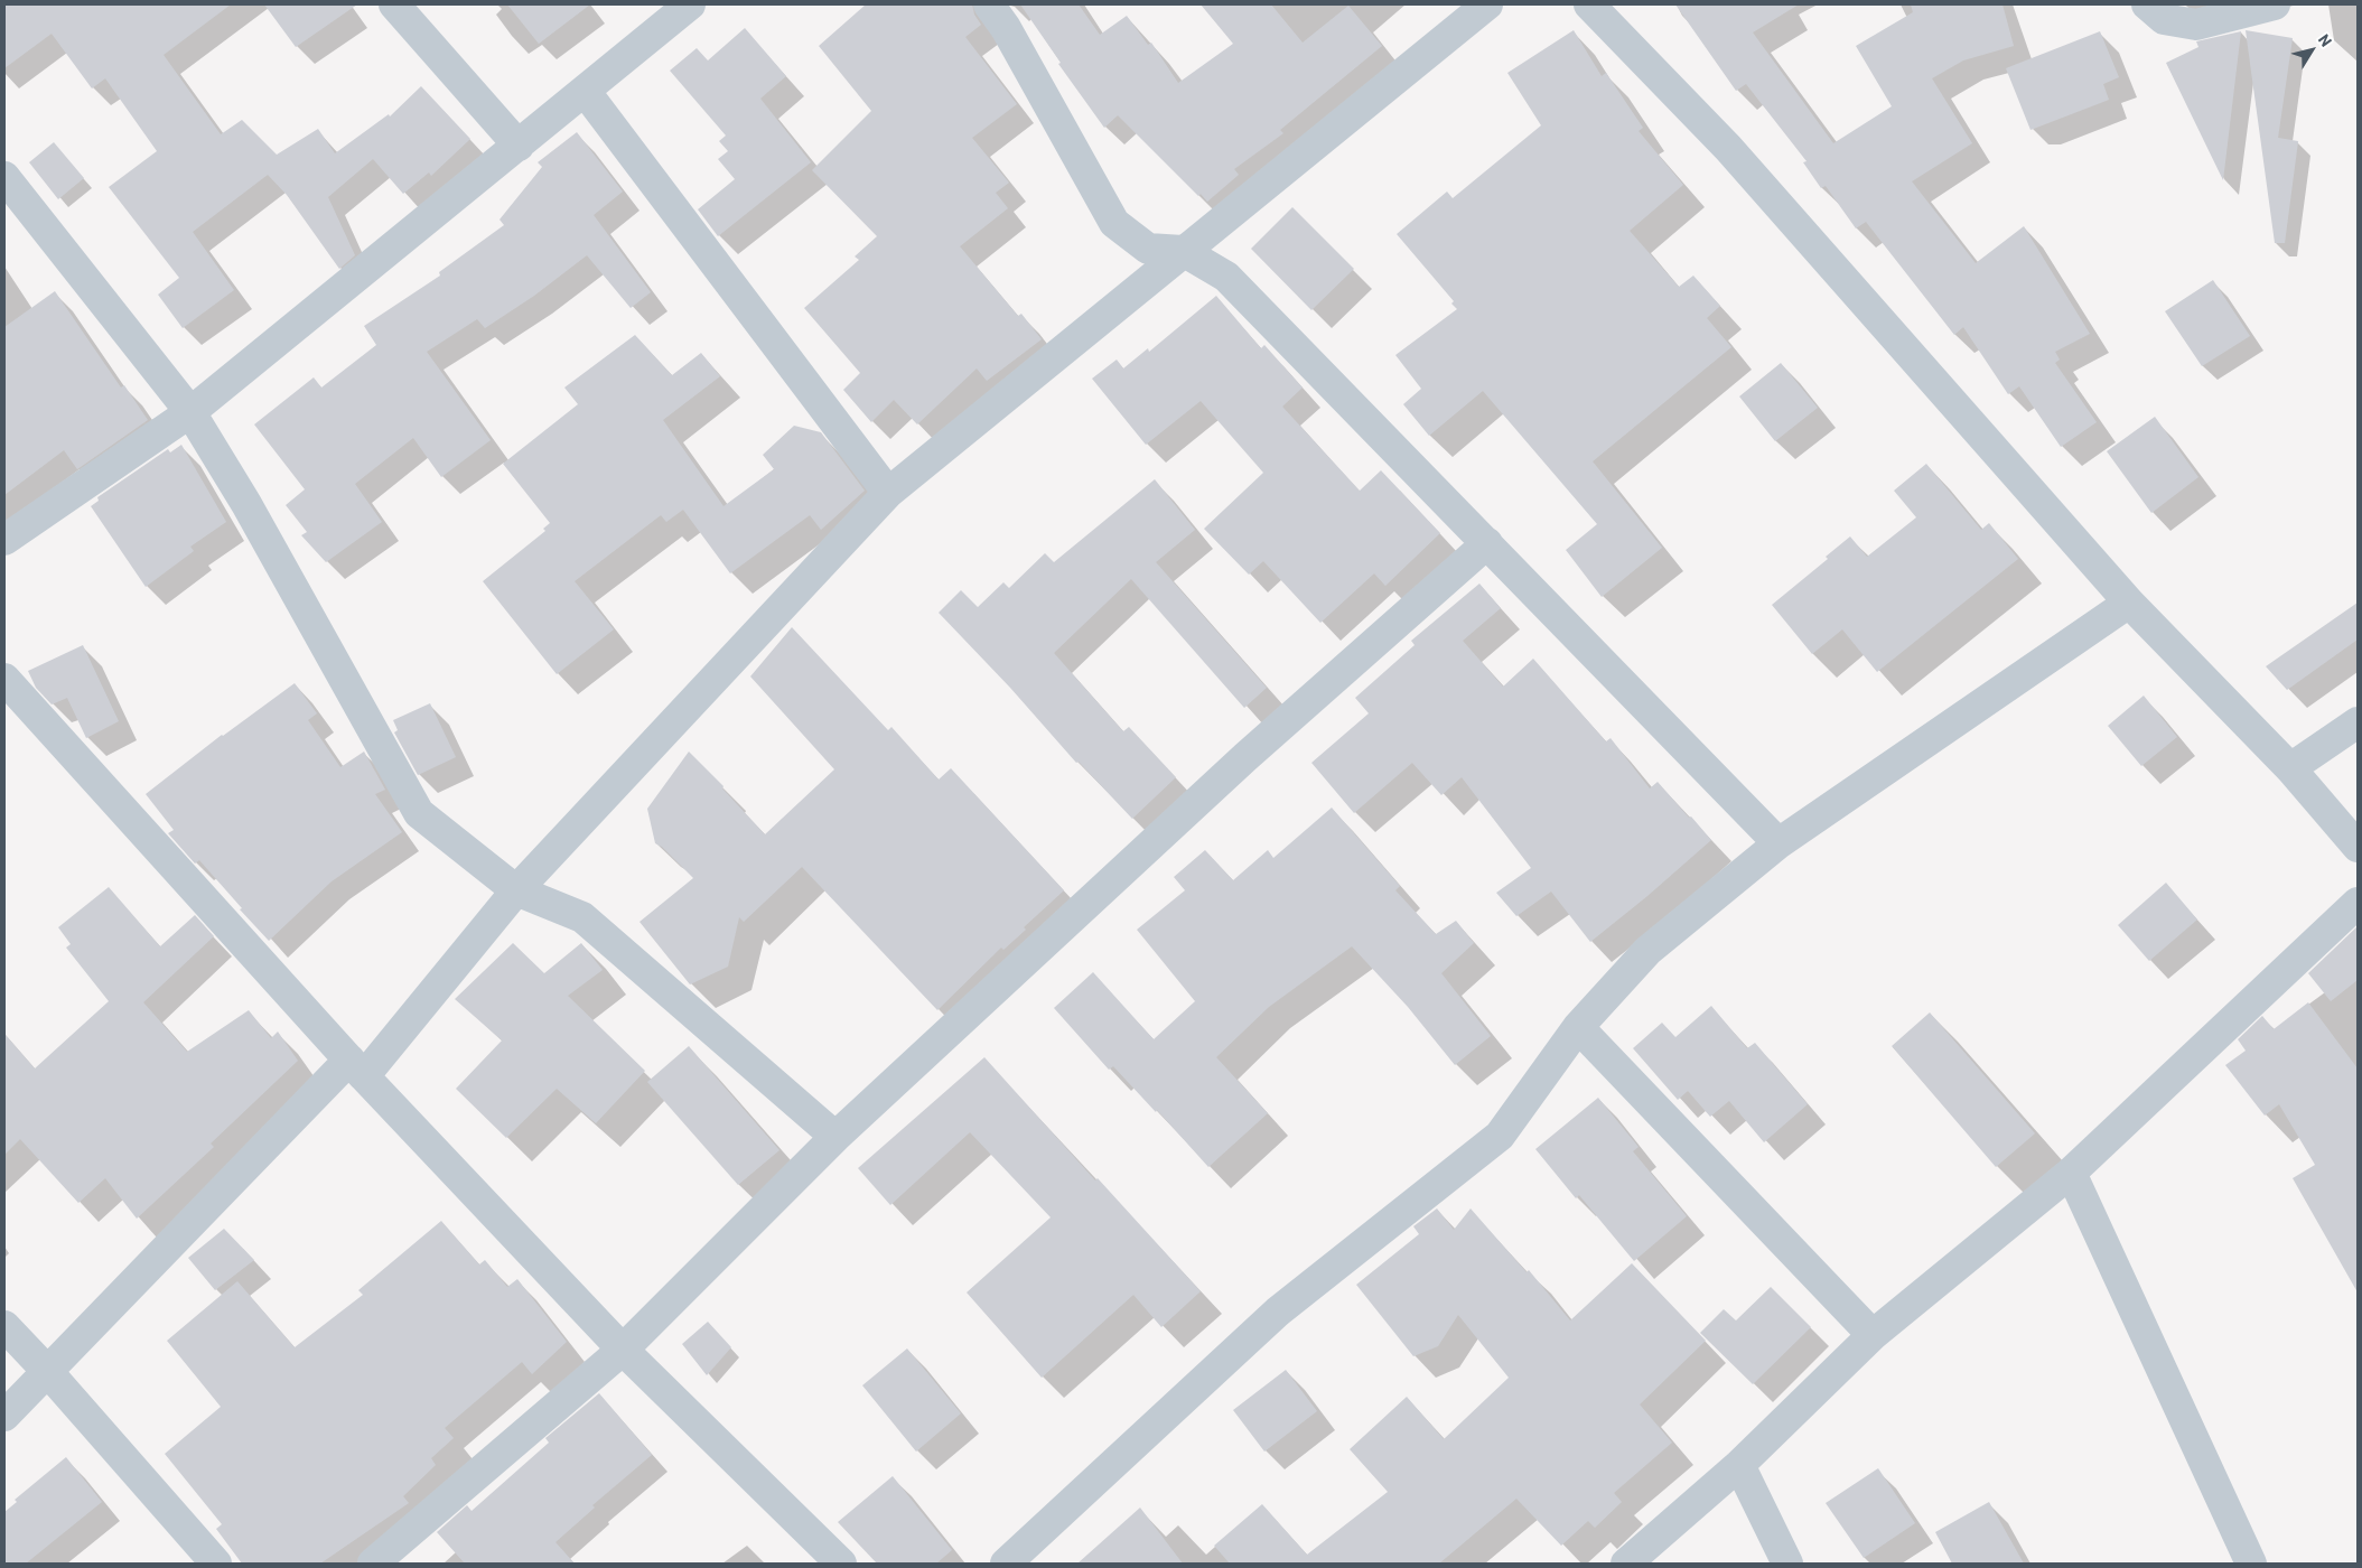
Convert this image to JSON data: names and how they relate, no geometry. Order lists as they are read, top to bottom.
{
  "north": "top right"
}
